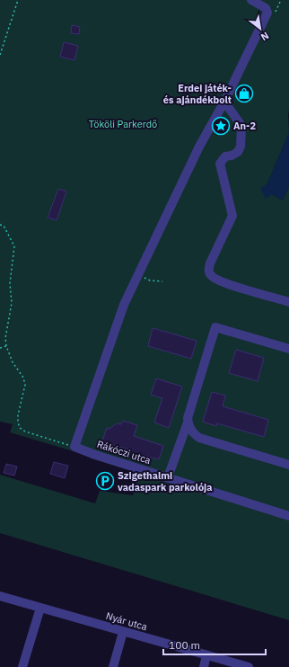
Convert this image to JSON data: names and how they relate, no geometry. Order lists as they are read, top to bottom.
{
  "streets": {
    "street": ["Rákóczi utca", "Nyár utca"]
  },
  "parks": ["Tököli Parkerdő"],
  "places": {
    "shop": ["Erdei játék- és ajándékbolt"],
    "place": ["An-2"],
    "parking": ["Szigethalmi vadaspark parkolója"]
  },
  "scale_bar": "100 m",
  "north": "bottom right"
}
